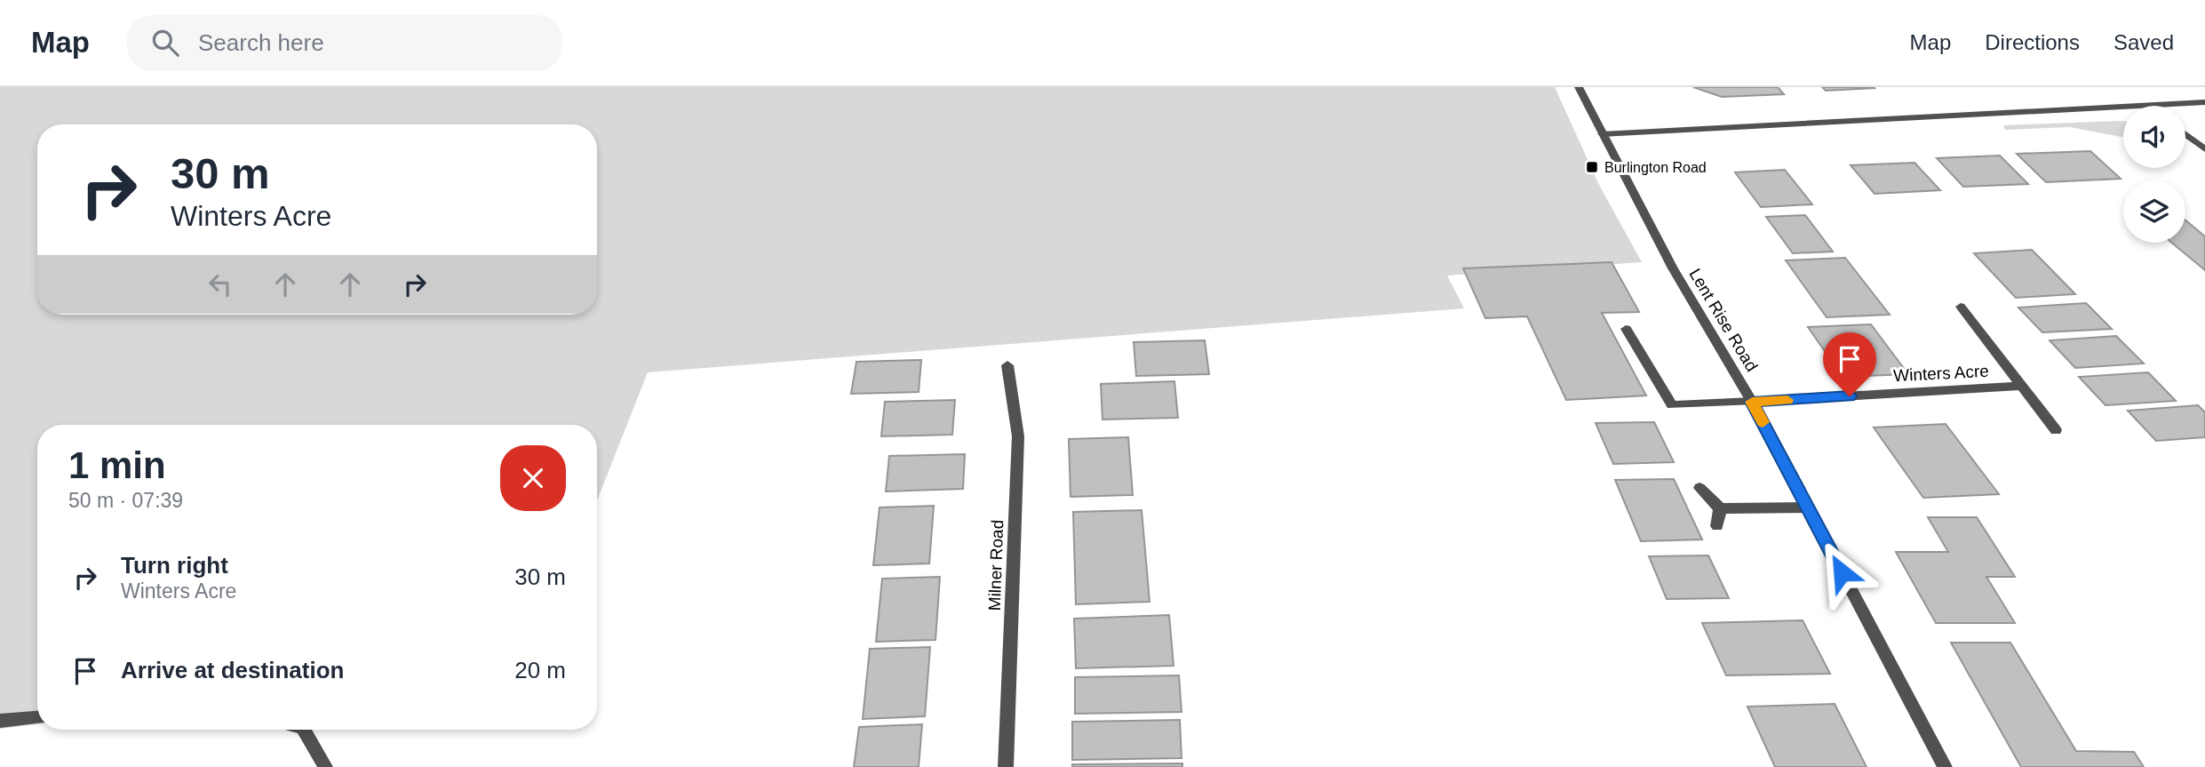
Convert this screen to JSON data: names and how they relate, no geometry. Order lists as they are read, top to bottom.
{
  "streets": {
    "street": ["Lent Rise Road", "Winters Acre", "Milner Road"]
  },
  "crossings": [
    ["Lent Rise Road", "Winters Acre"]
  ],
  "places": {
    "transit": ["Burlington Road"]
  },
  "page": {
    "header": "Map",
    "search": "Search here",
    "nav": ["Map", "Directions", "Saved"],
    "turn": ["30 m", "Winters Acre"],
    "heading": ["1 min", "50 m · 07:39"],
    "list": [
      {
        "name": "Turn right",
        "note": "Winters Acre",
        "value": "30 m"
      },
      {
        "name": "Arrive at destination",
        "value": "20 m"
      }
    ]
  }
}
